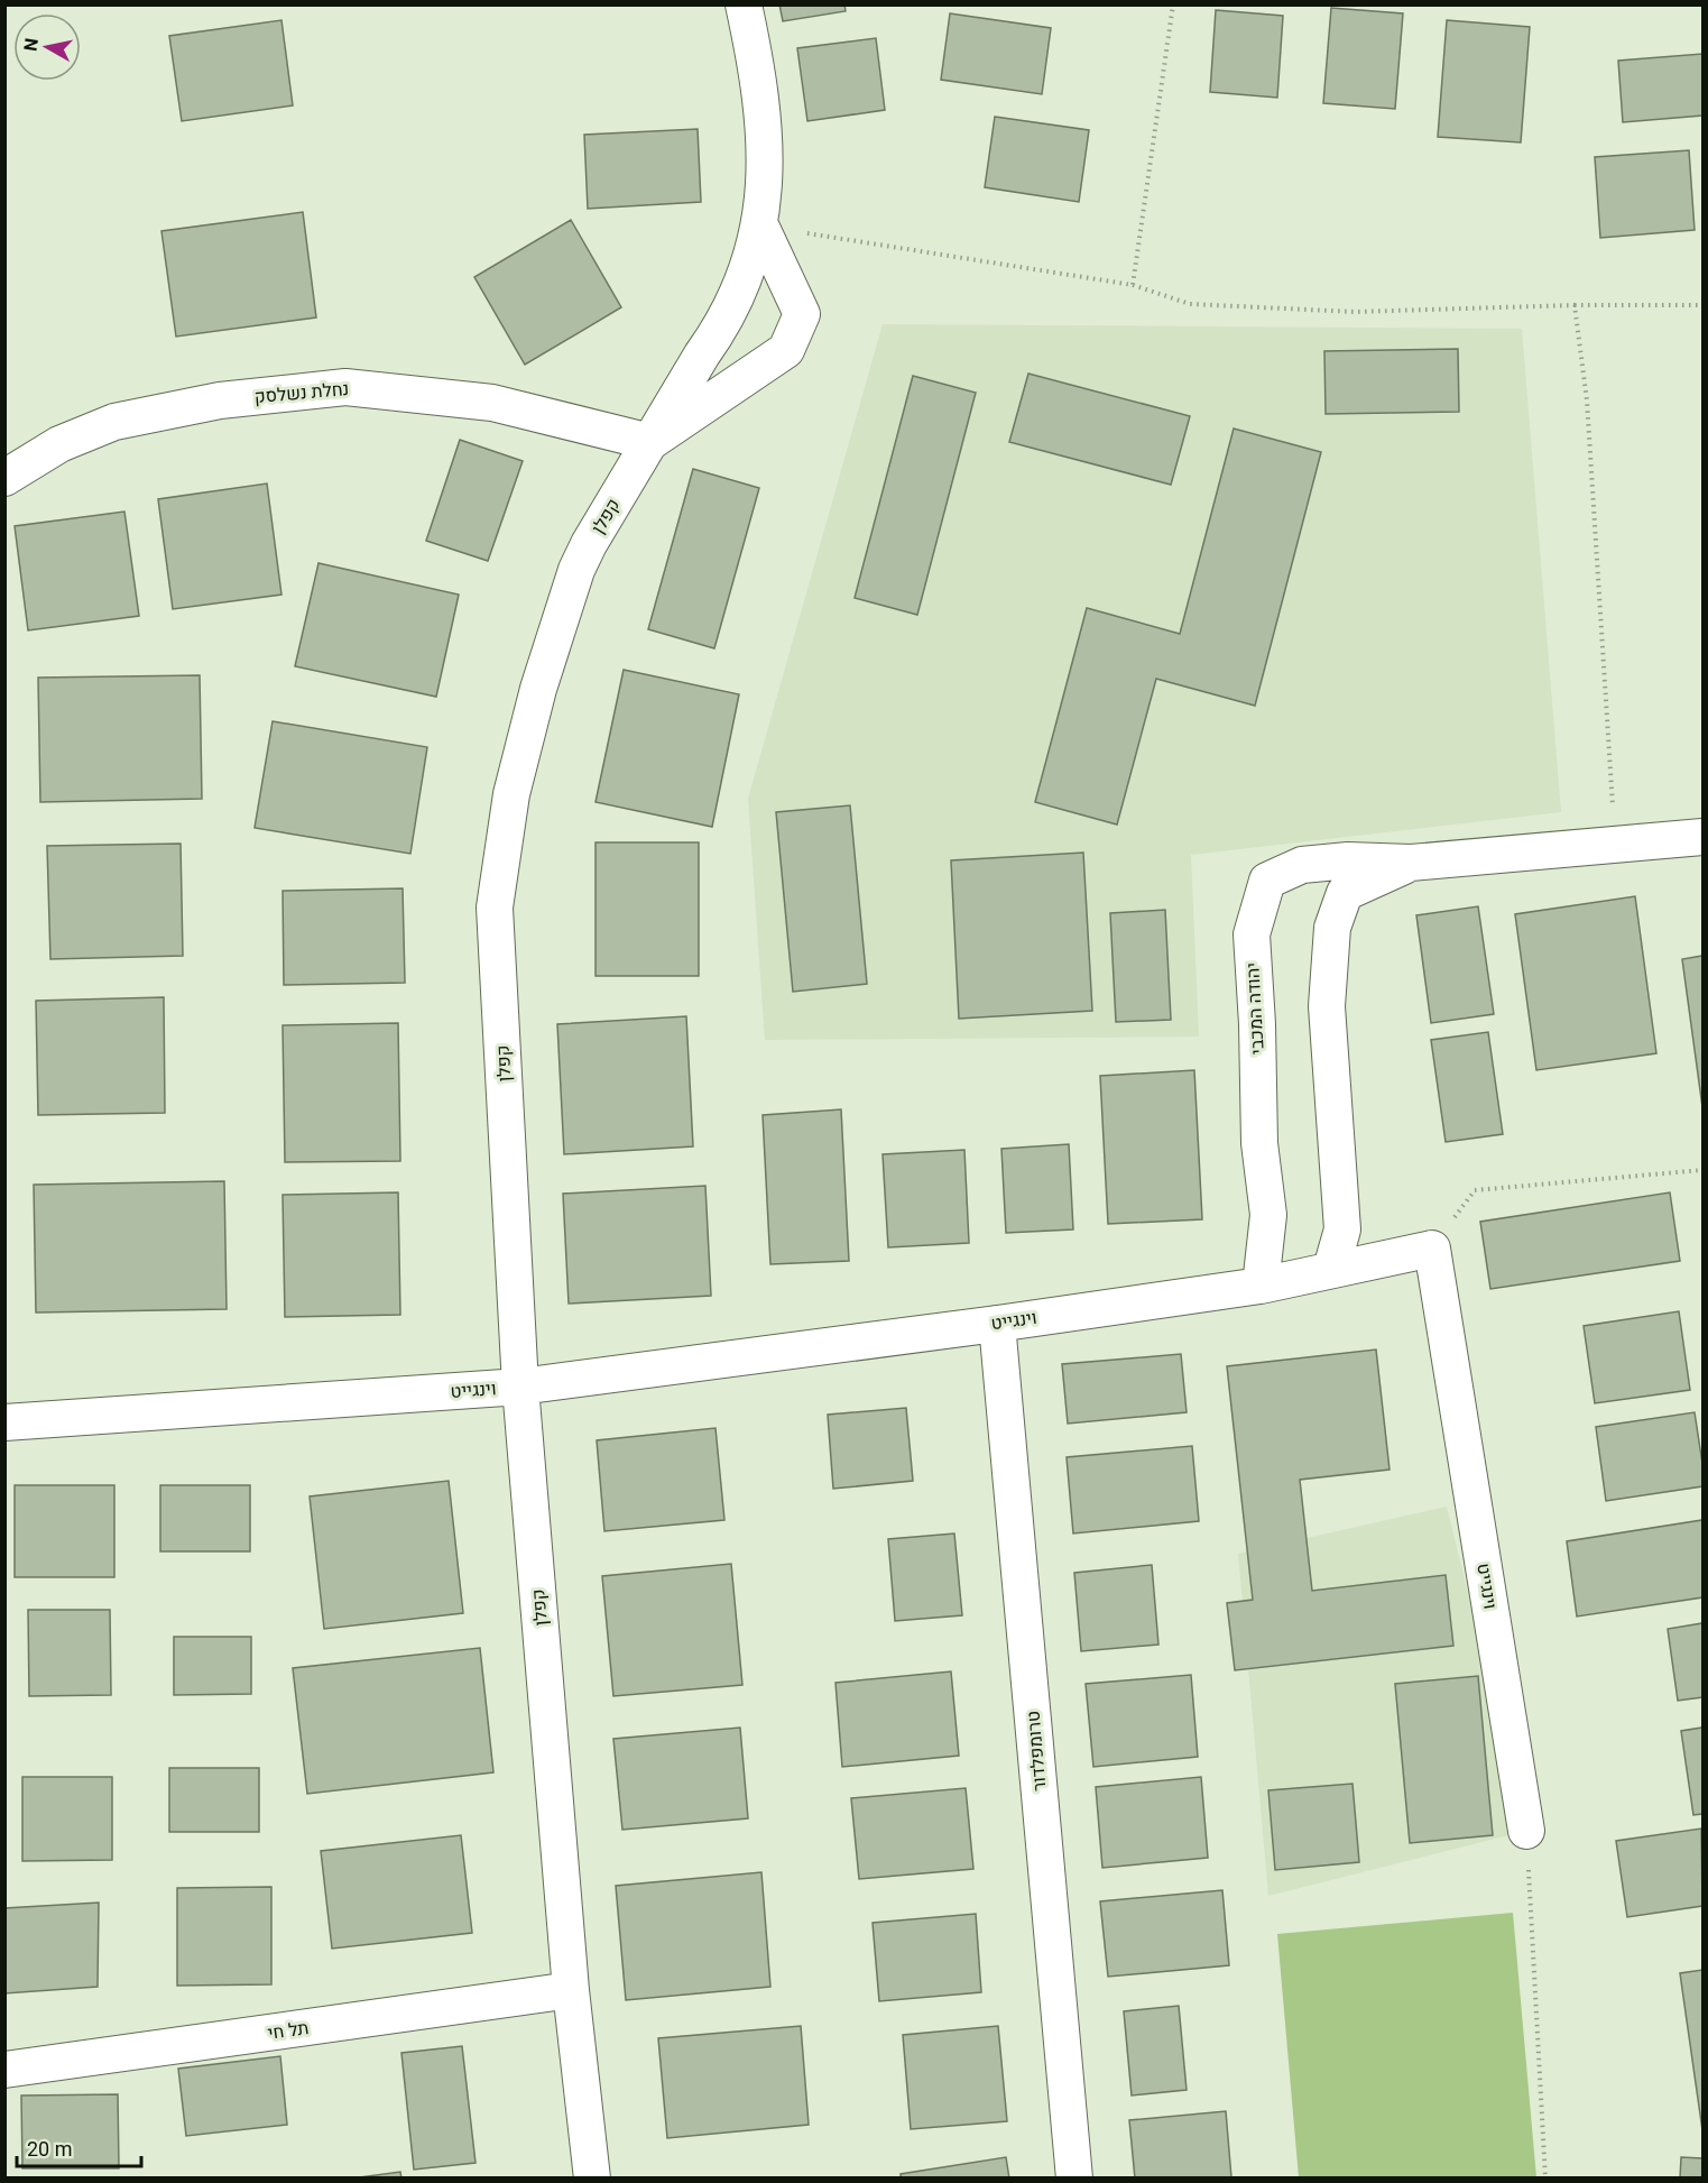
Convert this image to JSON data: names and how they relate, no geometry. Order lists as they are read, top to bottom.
{
  "streets": {
    "street": [
      "נחלת נשלסק",
      "קפלן",
      "יהודה המכבי",
      "וינגייט",
      "טרומפלדור",
      "תל חי"
    ]
  },
  "crossings": [
    ["נחלת נשלסק", "קפלן"],
    ["קפלן", "וינגייט"],
    ["קפלן", "תל חי"],
    ["יהודה המכבי", "וינגייט"],
    ["וינגייט", "טרומפלדור"]
  ],
  "scale_bar": "20 m",
  "north": "left"
}
